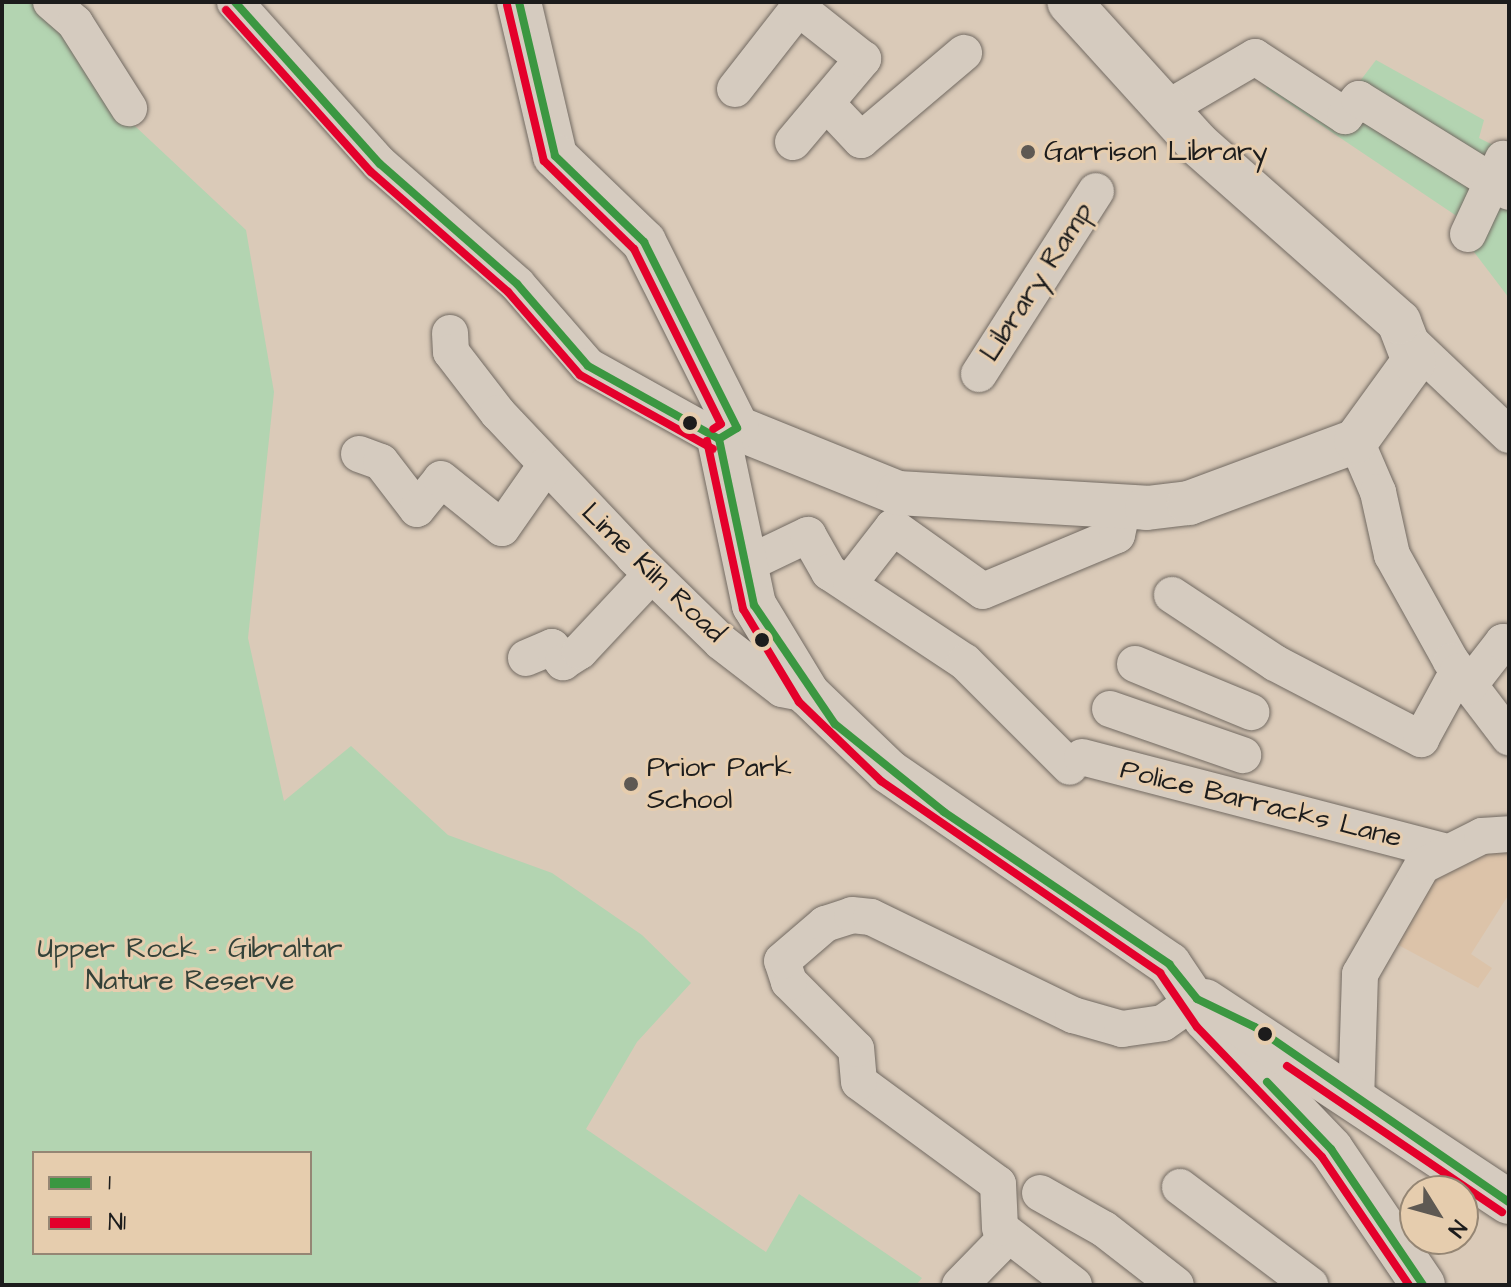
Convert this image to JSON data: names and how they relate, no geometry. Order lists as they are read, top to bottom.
{
  "streets": {
    "street": ["Library Ramp", "Lime Kiln Road", "Police Barracks Lane"]
  },
  "parks": ["Upper Rock - Gibraltar Nature Reserve"],
  "places": ["Garrison Library", "Prior Park School"],
  "lines": ["transit line 1", "transit line N1"],
  "legend": ["1", "N1"],
  "north": "bottom right"
}
